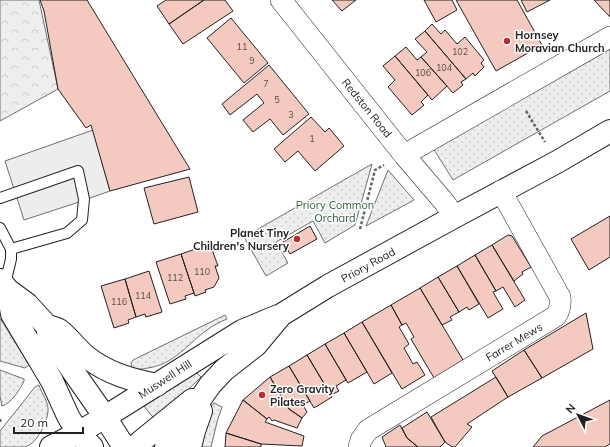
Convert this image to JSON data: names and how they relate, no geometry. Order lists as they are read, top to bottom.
{
  "streets": {
    "main road": ["Priory Road", "Muswell Hill"],
    "street": ["Redston Road", "Farrer Mews"]
  },
  "crossings": [
    ["Redston Road", "Priory Road"],
    ["Priory Road", "Farrer Mews"],
    ["Priory Road", "Muswell Hill"]
  ],
  "parks": ["Priory Common Orchard"],
  "places": ["Hornsey Moravian Church", "Planet Tiny Children's Nursery", "Zero Gravity Pilates"],
  "house_numbers": [
    "11",
    "102",
    "9",
    "104",
    "106",
    "7",
    "5",
    "3",
    "1",
    "110",
    "112",
    "114",
    "116"
  ],
  "scale_bar": "20 m",
  "north": "top left"
}
